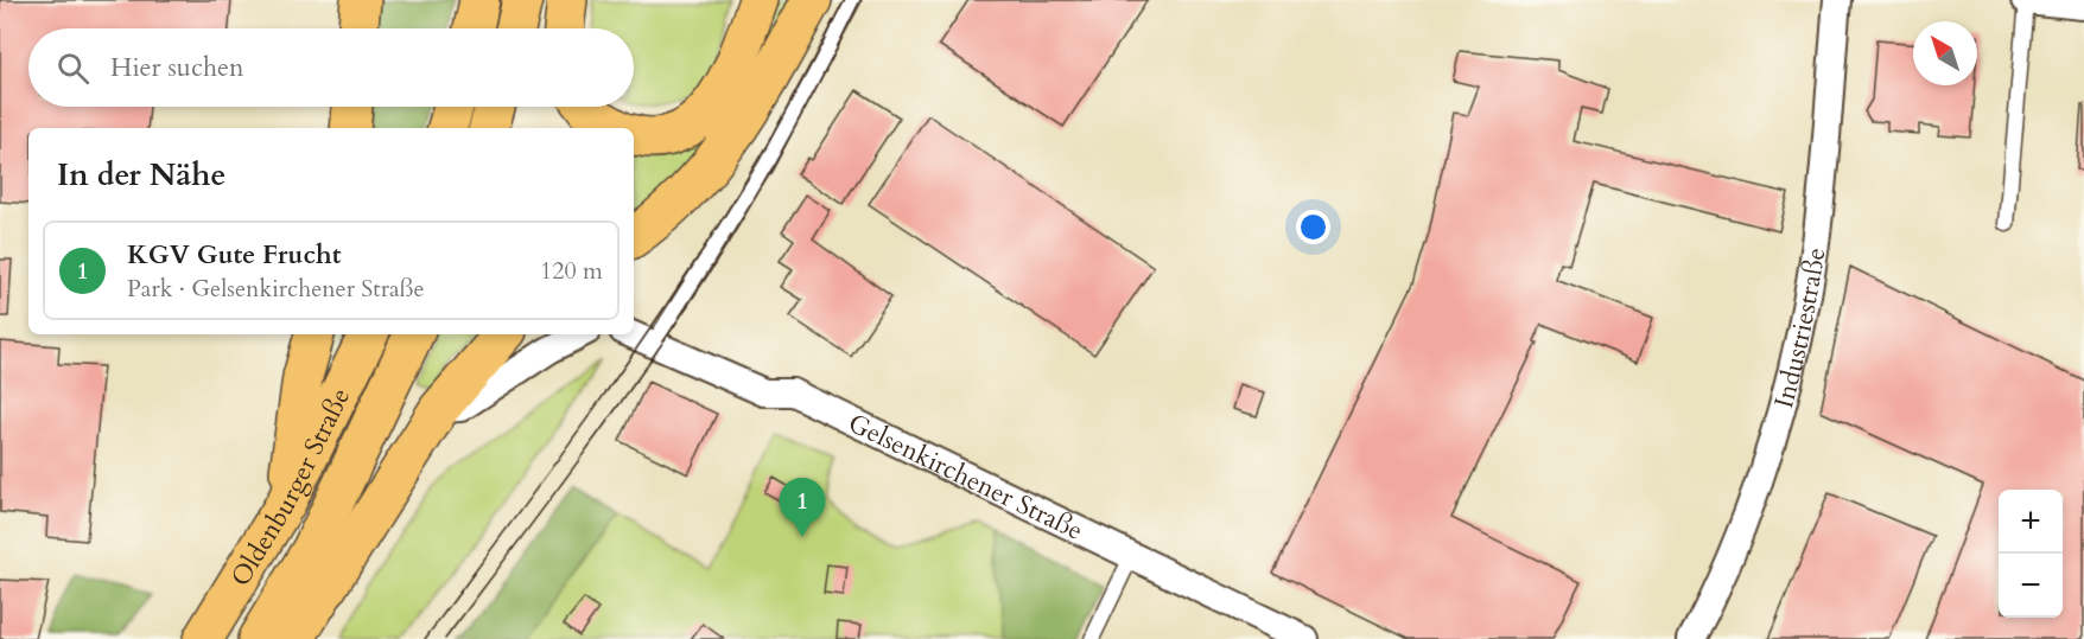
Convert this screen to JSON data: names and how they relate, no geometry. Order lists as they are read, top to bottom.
{
  "streets": {
    "highway": ["Oldenburger Straße"],
    "street": ["Industriestraße", "Gelsenkirchener Straße"]
  },
  "north": "top left",
  "page": {
    "search": "Hier suchen",
    "heading": "In der Nähe",
    "list": [
      {
        "mark": "1",
        "name": "KGV Gute Frucht",
        "note": "Park · Gelsenkirchener Straße",
        "value": "120 m"
      }
    ],
    "pins": "1",
    "map_buttons": ["+", "−"]
  }
}
